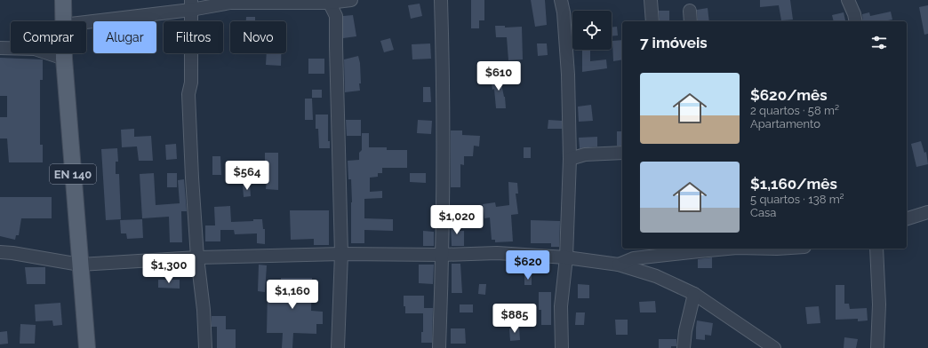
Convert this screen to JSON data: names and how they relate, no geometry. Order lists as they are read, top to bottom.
{
  "streets": {
    "main road": ["EN 140"]
  },
  "page": {
    "chip": [
      "Comprar",
      "Alugar",
      "Filtros",
      "Novo"
    ],
    "heading": "7 imóveis",
    "price": [
      "$610",
      "$564",
      "$1,020",
      "$620",
      "$1,300",
      "$1,160",
      "$885"
    ],
    "list": [
      {
        "name": "$620/mês",
        "note": "2 quartos · 58 m² · Apartamento"
      },
      {
        "name": "$1,160/mês",
        "note": "5 quartos · 138 m² · Casa"
      }
    ]
  }
}
